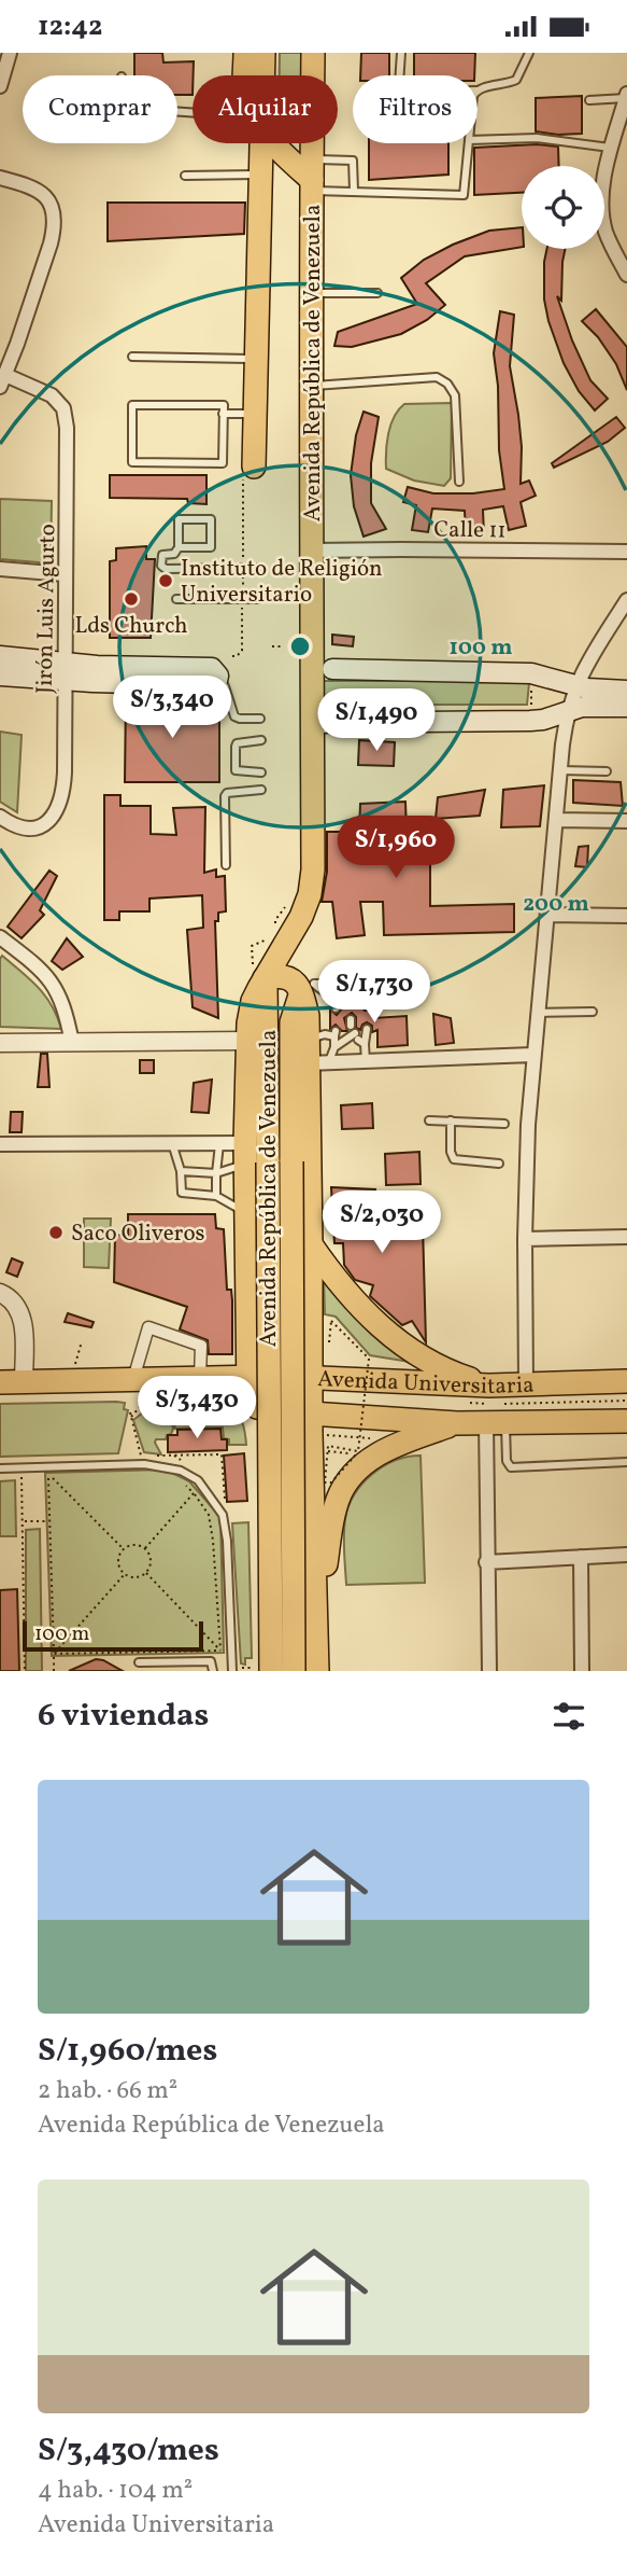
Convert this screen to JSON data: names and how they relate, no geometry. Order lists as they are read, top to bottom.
{
  "streets": {
    "main road": ["Avenida República de Venezuela", "Avenida Universitaria"],
    "street": ["Calle 11", "Jirón Luis Agurto"]
  },
  "crossings": [
    ["Avenida República de Venezuela", "Calle 11"],
    ["Avenida República de Venezuela", "Avenida Universitaria"]
  ],
  "places": ["Instituto de Religión Universitario", "Lds Church", "Saco Oliveros"],
  "scale_bar": "100 m",
  "page": {
    "status": "12:42",
    "chip": ["Comprar", "Alquilar", "Filtros"],
    "price": [
      "S/3,340",
      "S/1,490",
      "S/1,960",
      "S/1,730",
      "S/2,030",
      "S/3,430"
    ],
    "scale": "100 m",
    "heading": "6 viviendas",
    "list": [
      {
        "name": "S/1,960/mes",
        "note": "2 hab. · 66 m² · Avenida República de Venezuela"
      },
      {
        "name": "S/3,430/mes",
        "note": "4 hab. · 104 m² · Avenida Universitaria"
      }
    ]
  },
  "rings": ["100 m", "200 m"]
}
